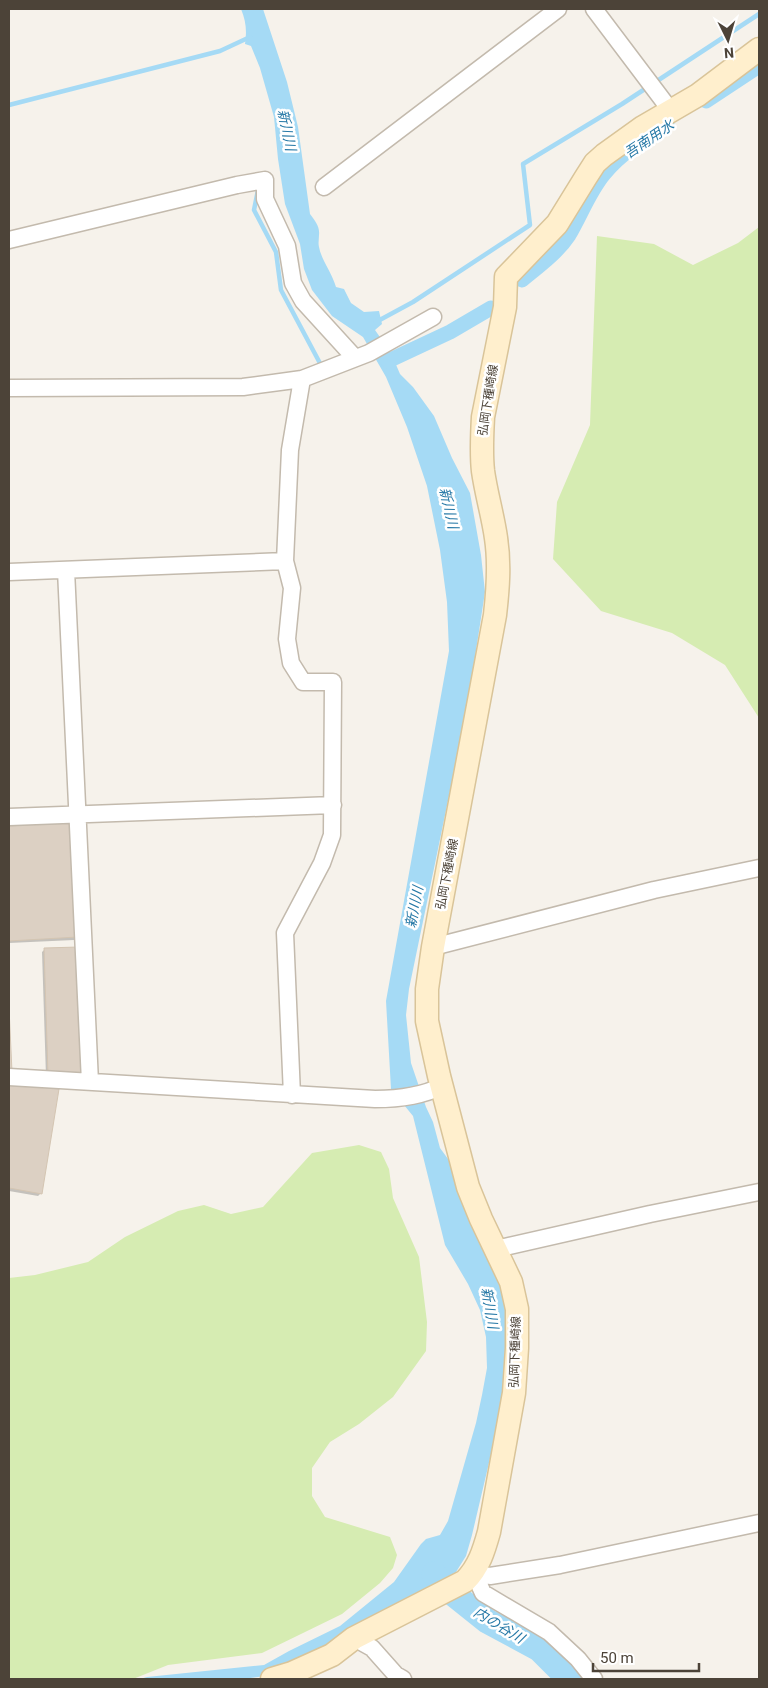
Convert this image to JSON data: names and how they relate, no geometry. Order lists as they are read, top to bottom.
{
  "streets": {
    "main road": ["弘岡下種崎線"]
  },
  "water": ["新川川", "吾南用水", "内の谷川"],
  "scale_bar": "50 m",
  "north": "bottom"
}
